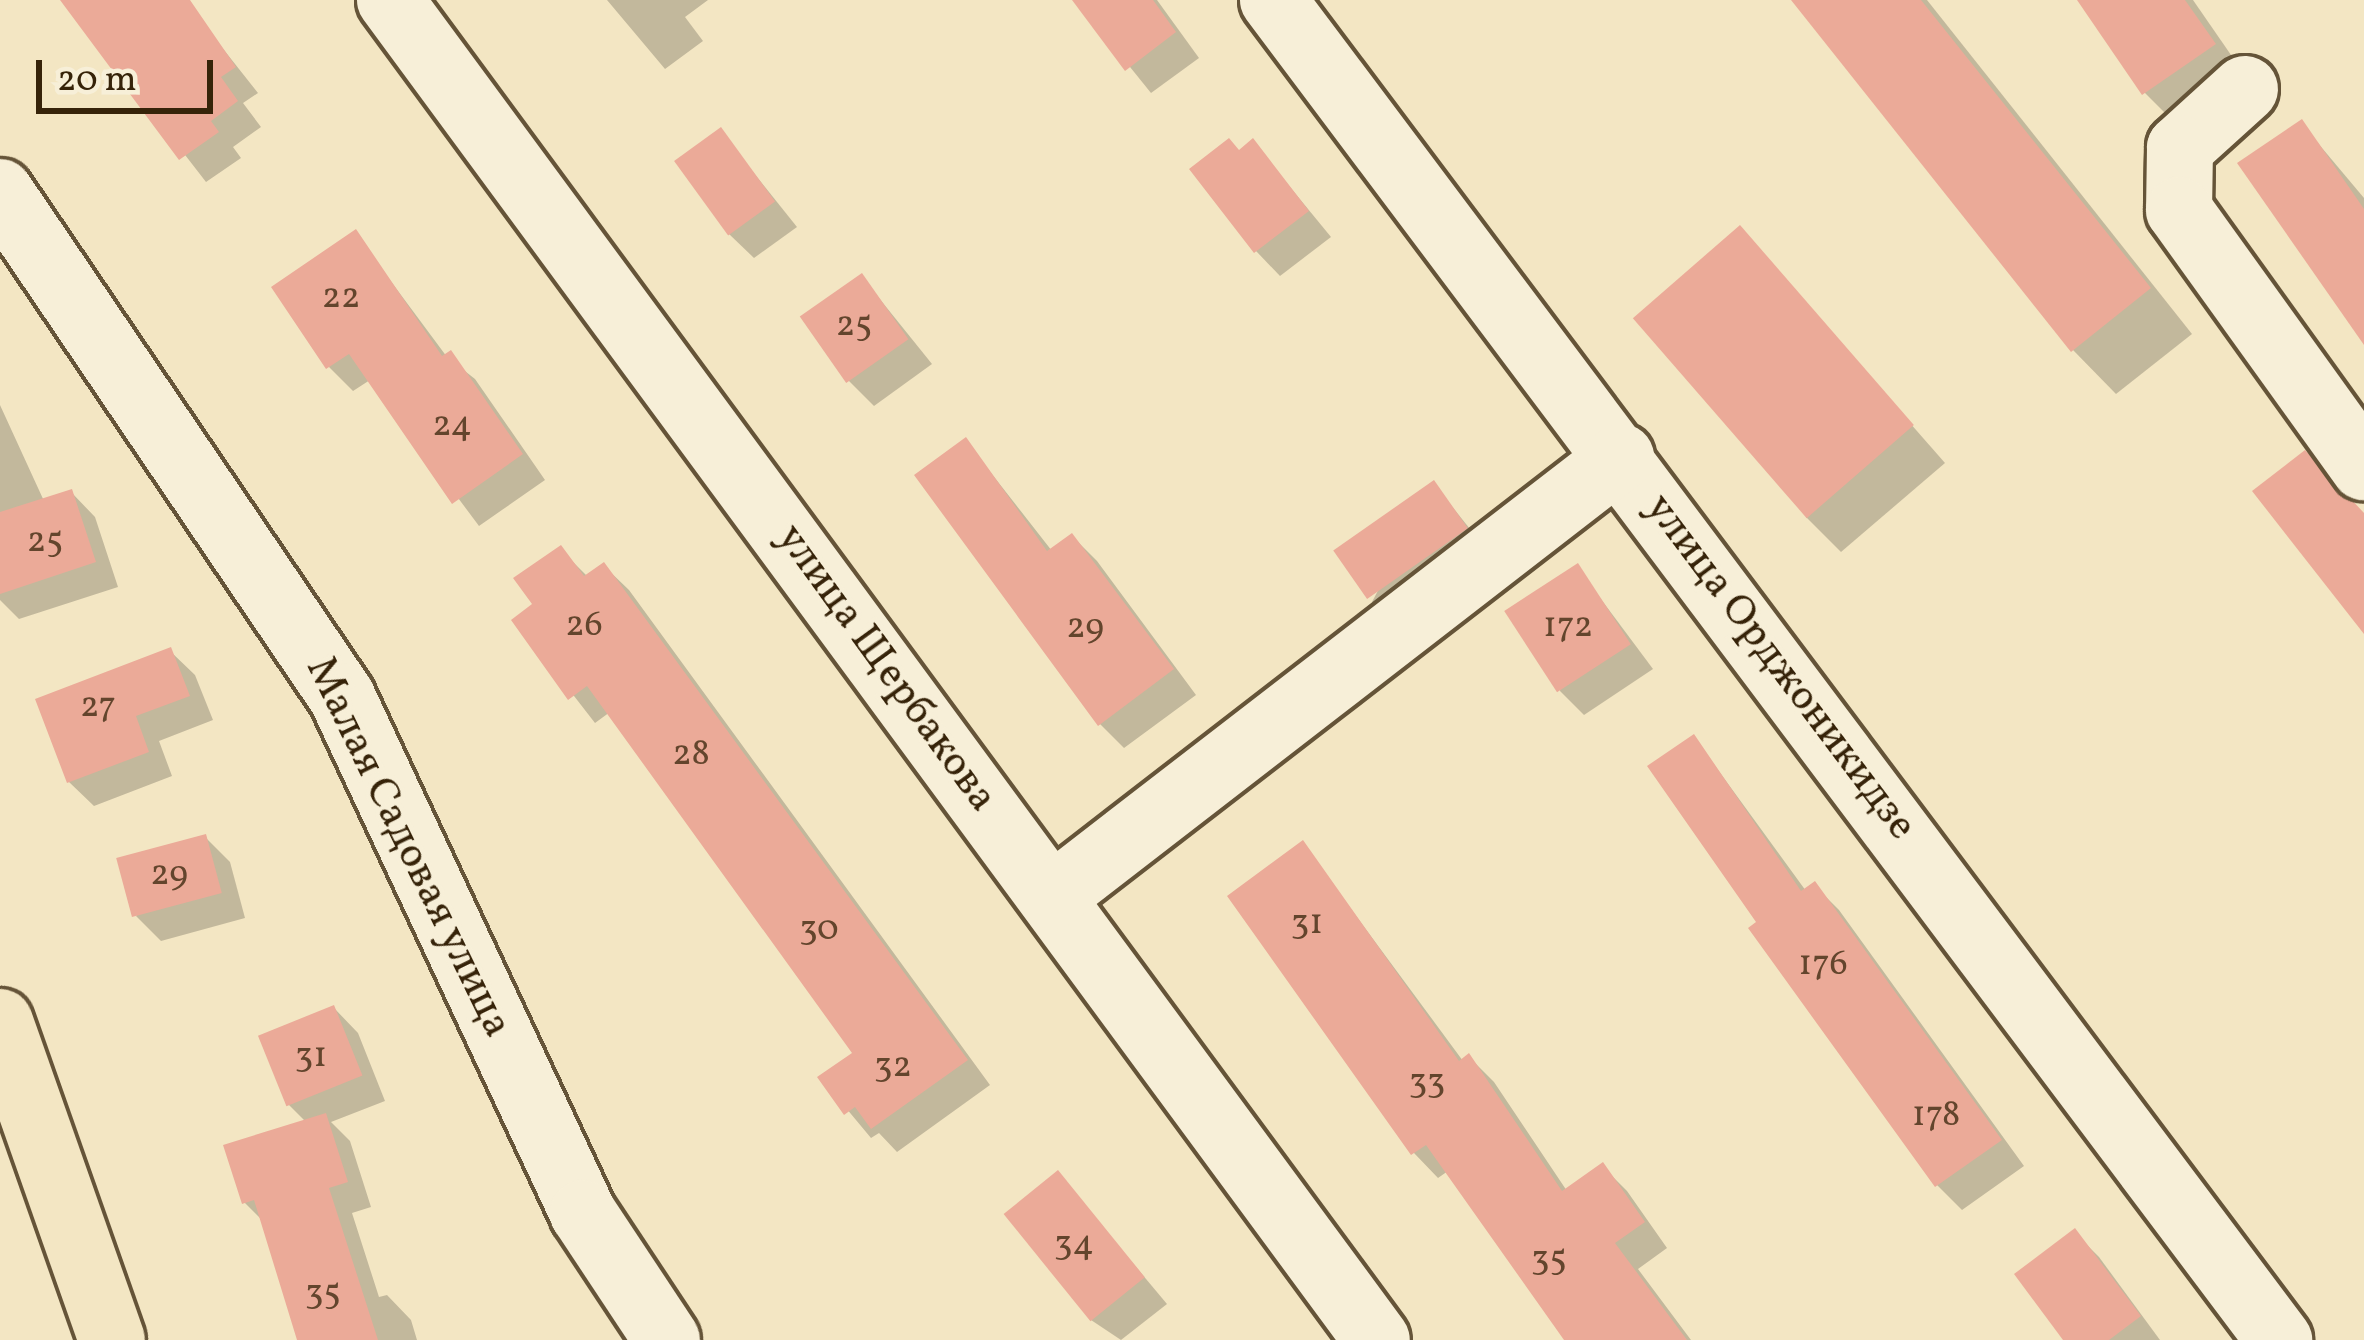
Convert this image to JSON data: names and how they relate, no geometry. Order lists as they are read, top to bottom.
{
  "streets": {
    "street": ["улица Орджоникидзе", "улица Щербакова", "Малая Садовая улица"]
  },
  "house_numbers": [
    "22",
    "25",
    "24",
    "25",
    "26",
    "172",
    "29",
    "27",
    "28",
    "29",
    "31",
    "30",
    "176",
    "31",
    "32",
    "33",
    "178",
    "34",
    "35",
    "35"
  ],
  "scale_bar": "20 m"
}
